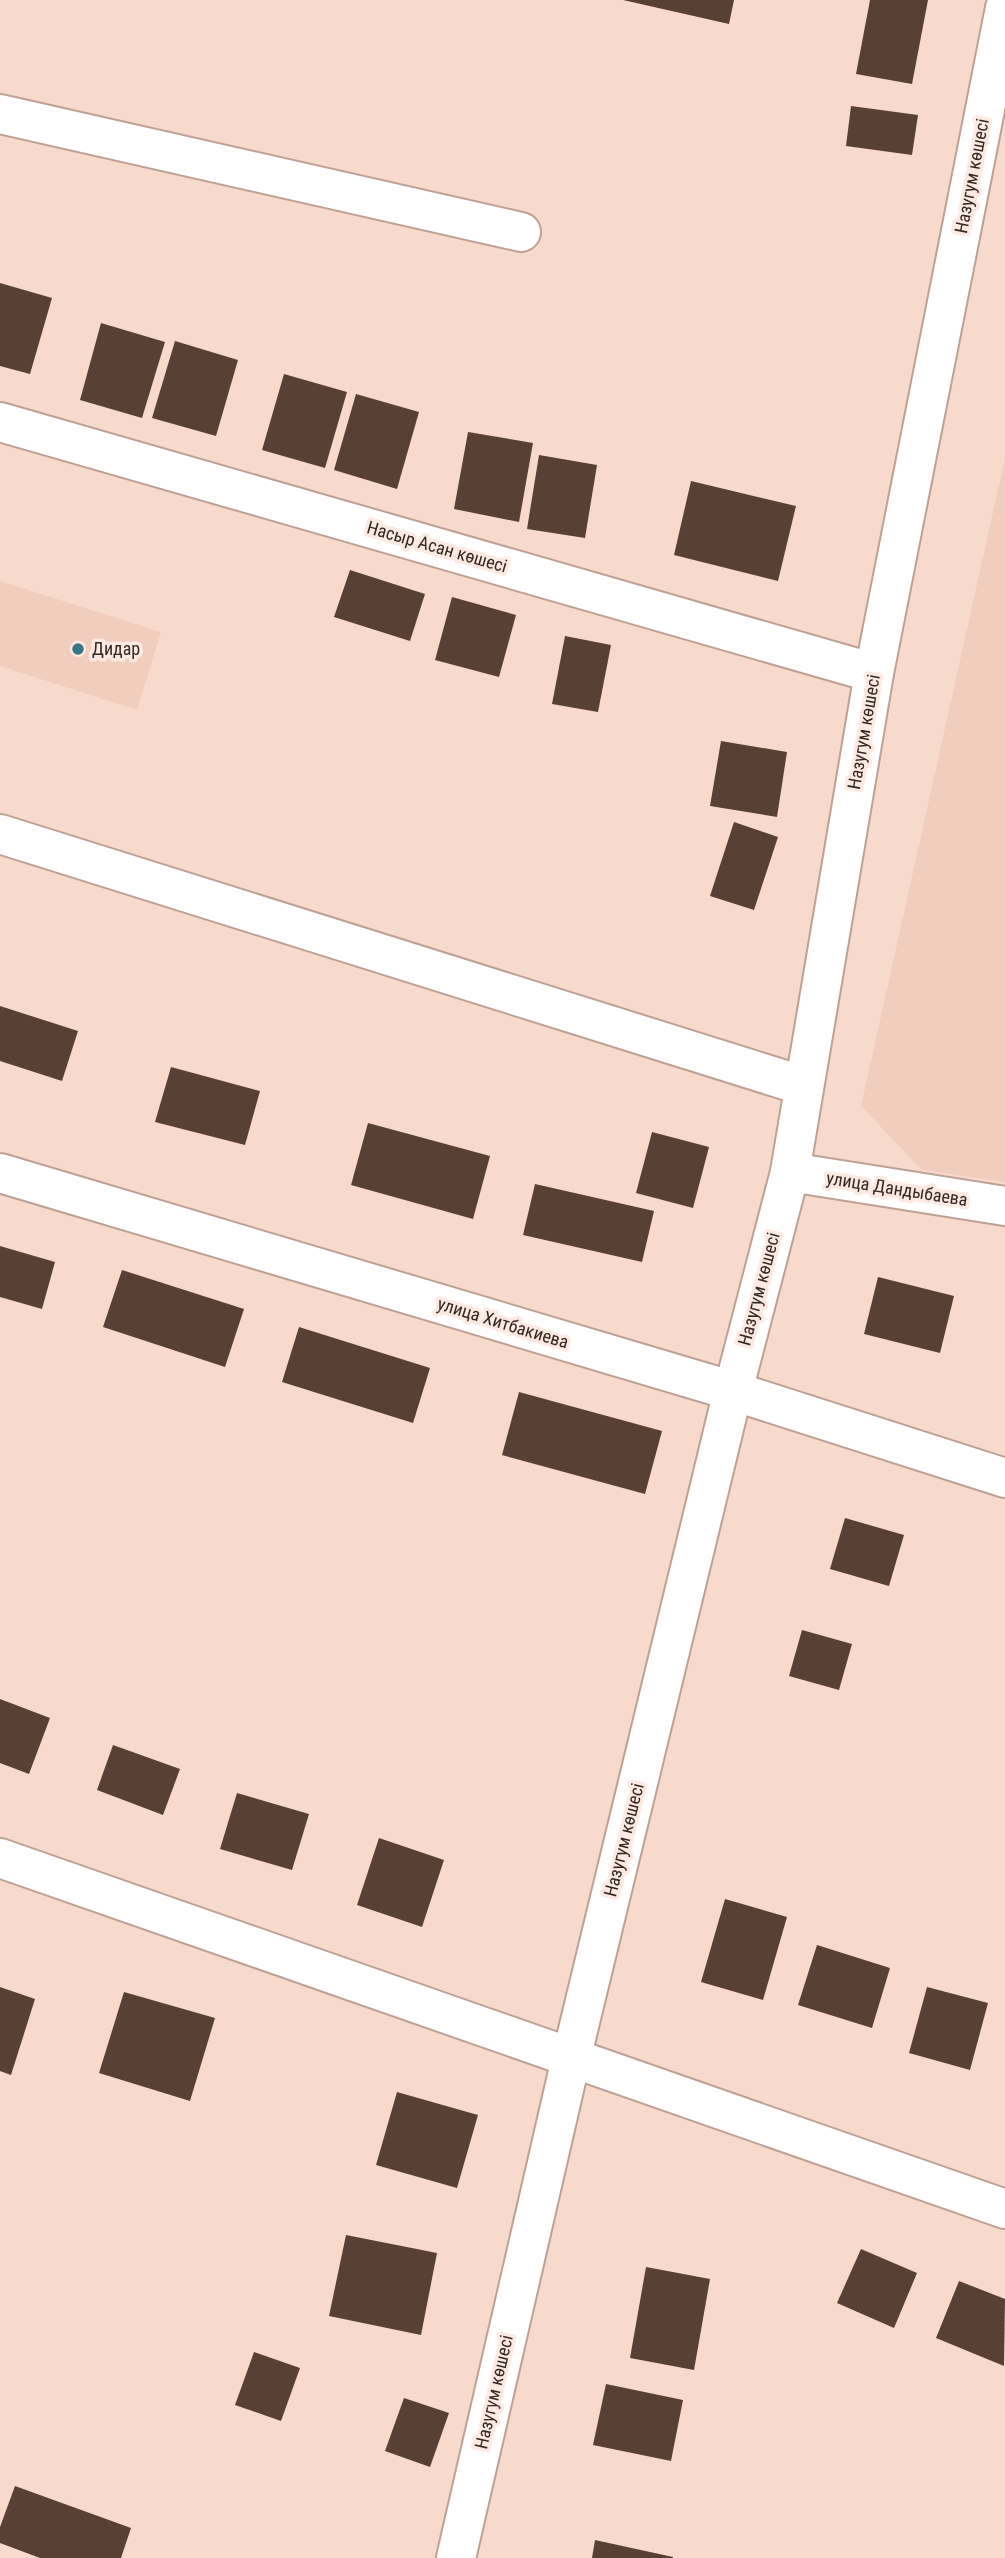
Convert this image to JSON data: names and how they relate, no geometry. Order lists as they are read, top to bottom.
{
  "streets": {
    "street": [
      "Назугум көшесі",
      "Насыр Асан көшесі",
      "улица Дандыбаева",
      "улица Хитбакиева"
    ]
  },
  "crossings": [
    ["Назугум көшесі", "Насыр Асан көшесі"],
    ["Назугум көшесі", "улица Дандыбаева"],
    ["Назугум көшесі", "улица Хитбакиева"]
  ],
  "places": ["Дидар"]
}
